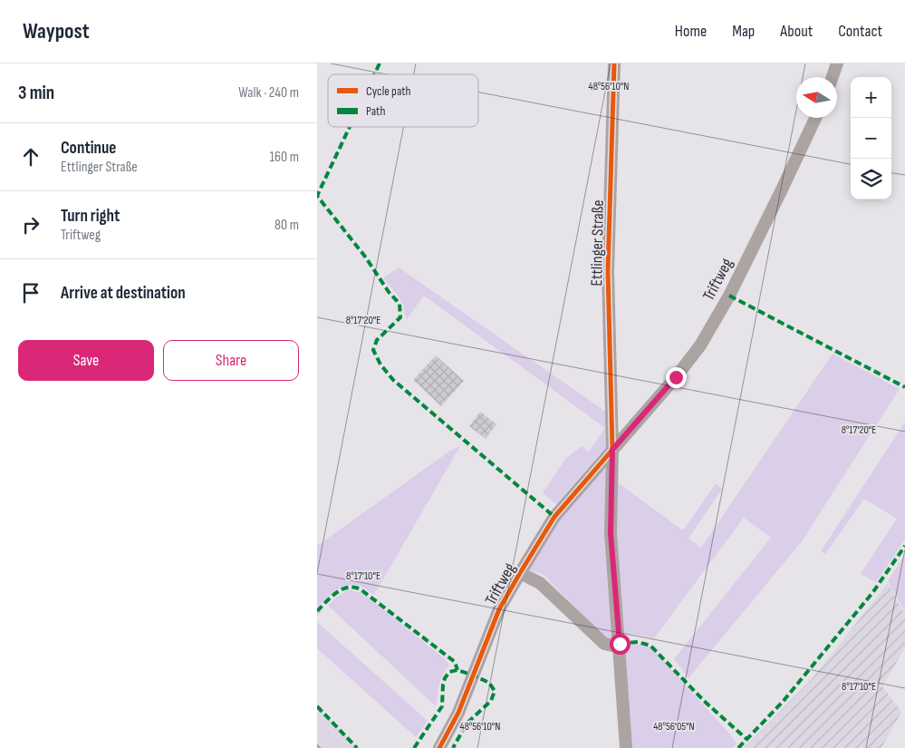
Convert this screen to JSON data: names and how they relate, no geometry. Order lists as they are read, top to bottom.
{
  "streets": {
    "street": ["Ettlinger Straße", "Triftweg"]
  },
  "crossings": [
    ["Ettlinger Straße", "Triftweg"]
  ],
  "legend": ["Cycle path", "Path"],
  "north": "left",
  "page": {
    "header": "Waypost",
    "nav": [
      "Home",
      "Map",
      "About",
      "Contact"
    ],
    "heading": ["3 min", "Walk · 240 m"],
    "map_buttons": ["+", "−"],
    "list": [
      ["Continue", "Ettlinger Straße", "160 m"],
      ["Turn right", "Triftweg", "80 m"],
      "Arrive at destination"
    ],
    "buttons": ["Save", "Share"]
  },
  "coordinates": [
    "48°56'10\"N",
    "8°17'20\"E",
    "8°17'10\"E",
    "48°56'05\"N"
  ]
}
